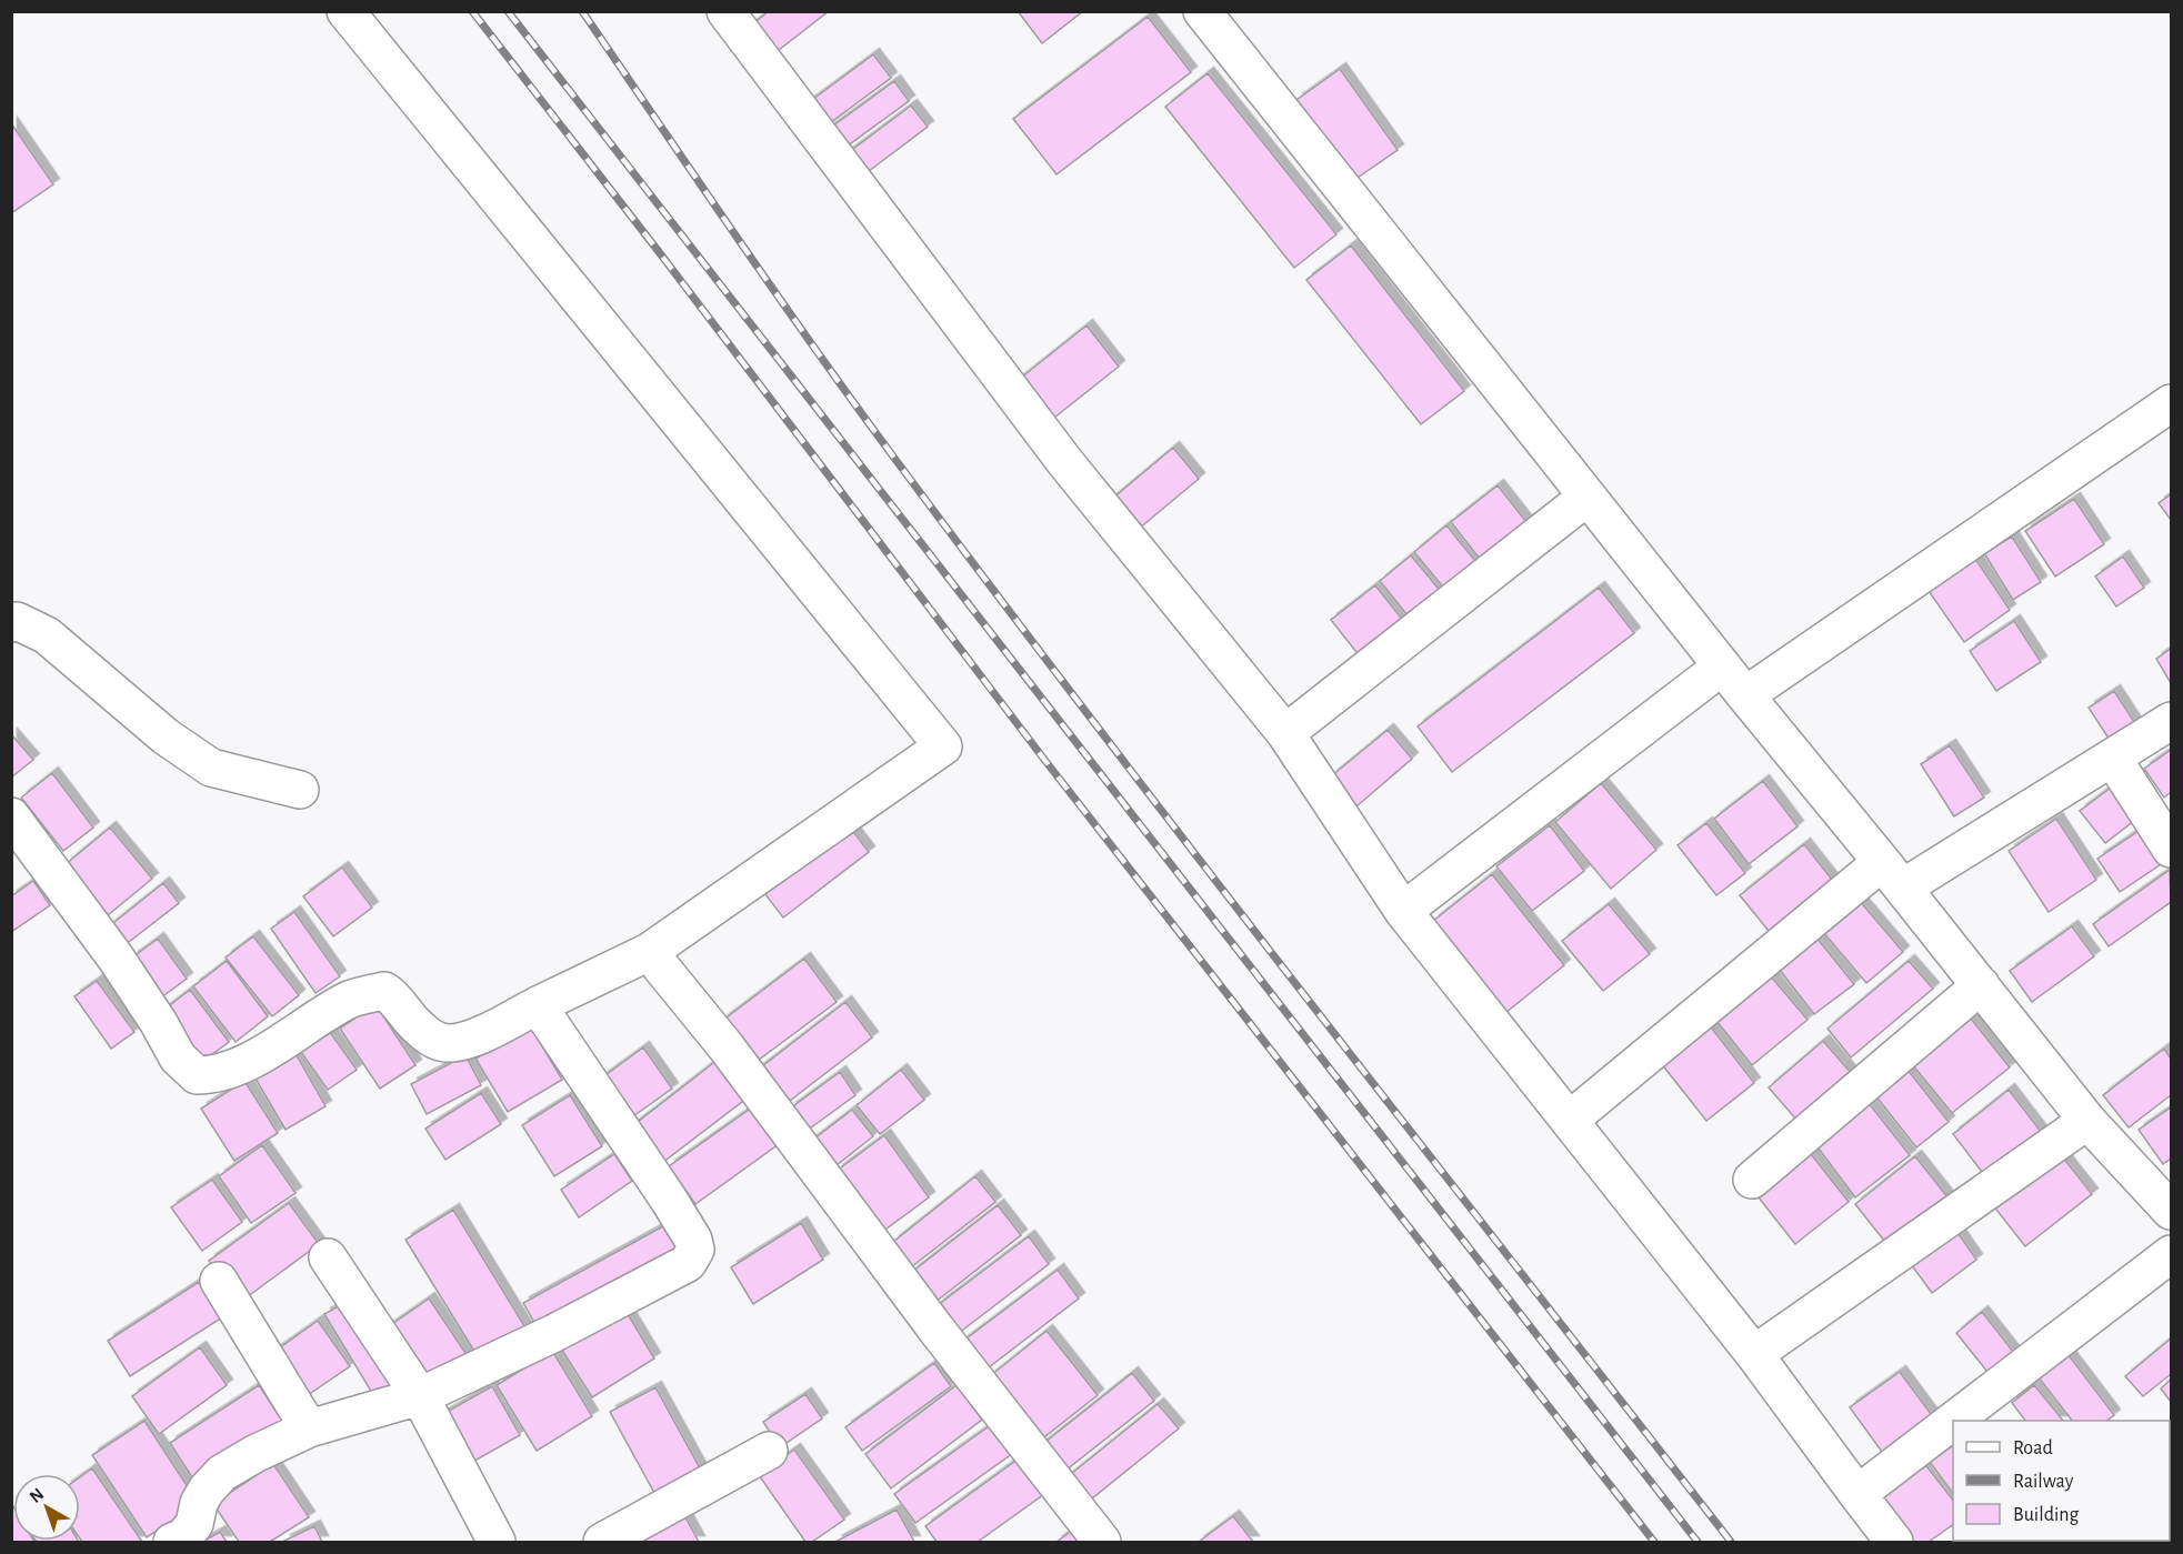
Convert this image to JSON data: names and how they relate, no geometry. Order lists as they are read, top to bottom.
{
  "legend": ["Road", "Railway", "Building"],
  "north": "top left"
}
